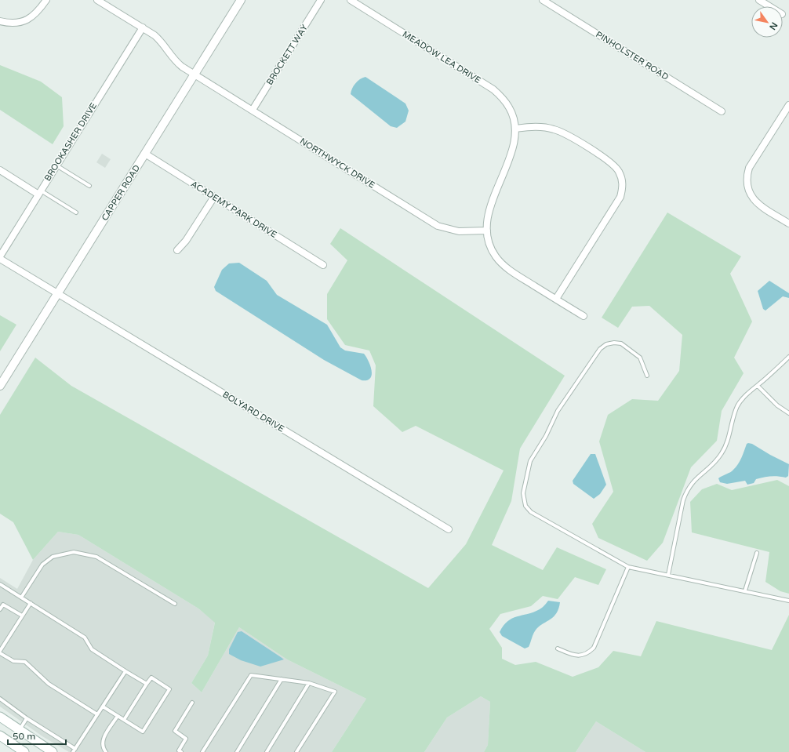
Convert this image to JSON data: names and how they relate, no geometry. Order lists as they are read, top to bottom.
{
  "streets": {
    "street": [
      "BROCKETT WAY",
      "PINHOLSTER ROAD",
      "MEADOW LEA DRIVE",
      "BROOKASHER DRIVE",
      "NORTHWYCK DRIVE",
      "CAPPER ROAD",
      "ACADEMY PARK DRIVE",
      "BOLYARD DRIVE"
    ]
  },
  "crossings": [
    ["BROCKETT WAY", "NORTHWYCK DRIVE"],
    ["BROOKASHER DRIVE", "NORTHWYCK DRIVE"],
    ["BROOKASHER DRIVE", "BOLYARD DRIVE"],
    ["NORTHWYCK DRIVE", "CAPPER ROAD"],
    ["CAPPER ROAD", "ACADEMY PARK DRIVE"],
    ["CAPPER ROAD", "BOLYARD DRIVE"]
  ],
  "scale_bar": "50 m",
  "north": "bottom right"
}
